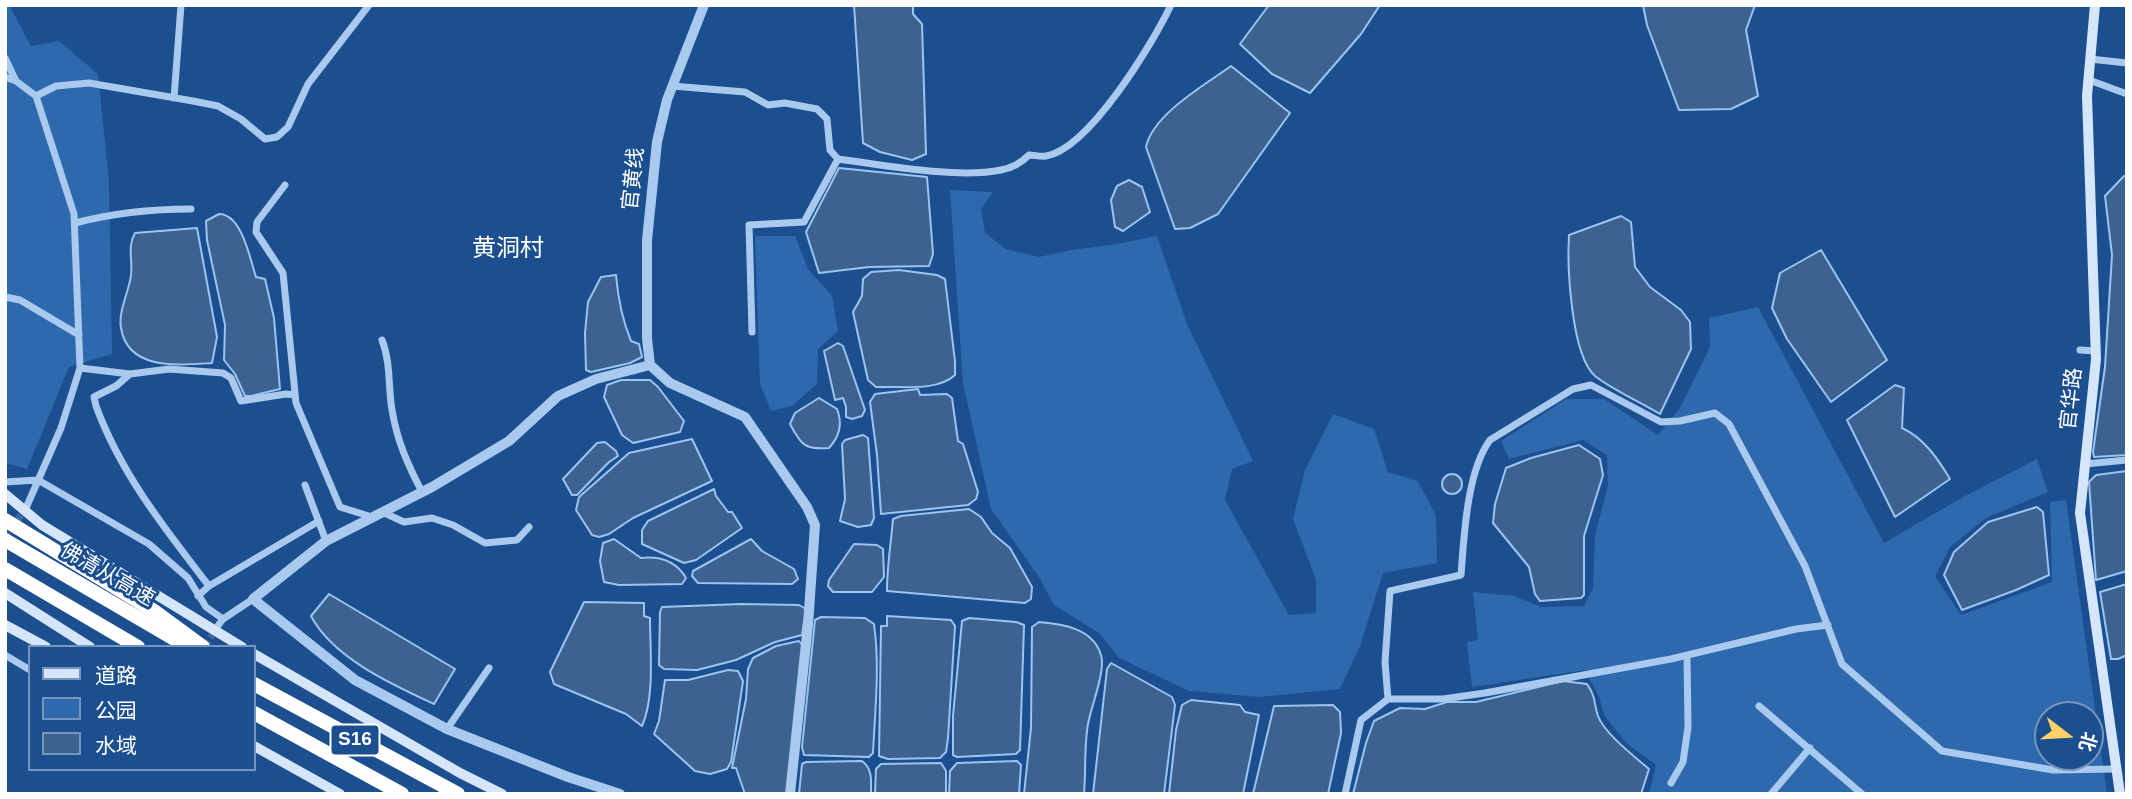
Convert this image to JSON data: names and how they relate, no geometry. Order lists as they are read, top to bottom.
{
  "streets": {
    "highway": ["佛清从高速", "S16"],
    "main road": ["官华路"],
    "street": ["官黄线"]
  },
  "districts": ["黄洞村"],
  "legend": ["道路", "公园", "水域"],
  "north": "right"
}
